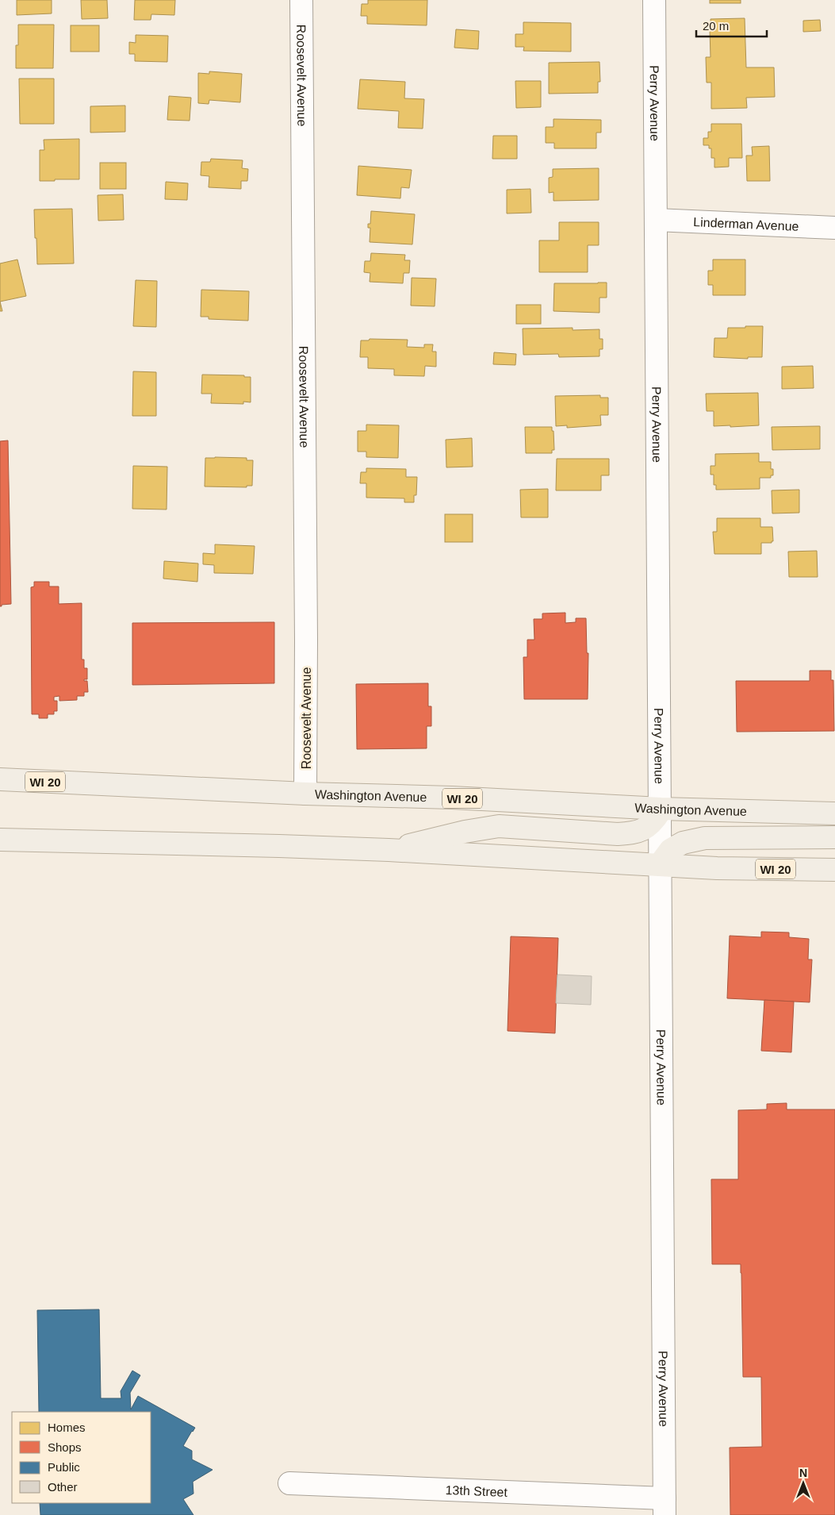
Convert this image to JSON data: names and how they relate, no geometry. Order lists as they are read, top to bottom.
{
  "streets": {
    "main road": ["WI 20", "Washington Avenue"],
    "street": [
      "Roosevelt Avenue",
      "Perry Avenue",
      "Linderman Avenue",
      "13th Street"
    ]
  },
  "crossings": [
    ["Roosevelt Avenue", "Washington Avenue"],
    ["Perry Avenue", "Linderman Avenue"],
    ["Perry Avenue", "WI 20"],
    ["Perry Avenue", "Washington Avenue"],
    ["Perry Avenue", "13th Street"]
  ],
  "legend": [
    "Homes",
    "Shops",
    "Public",
    "Other"
  ],
  "scale_bar": "20 m",
  "north": "top"
}
